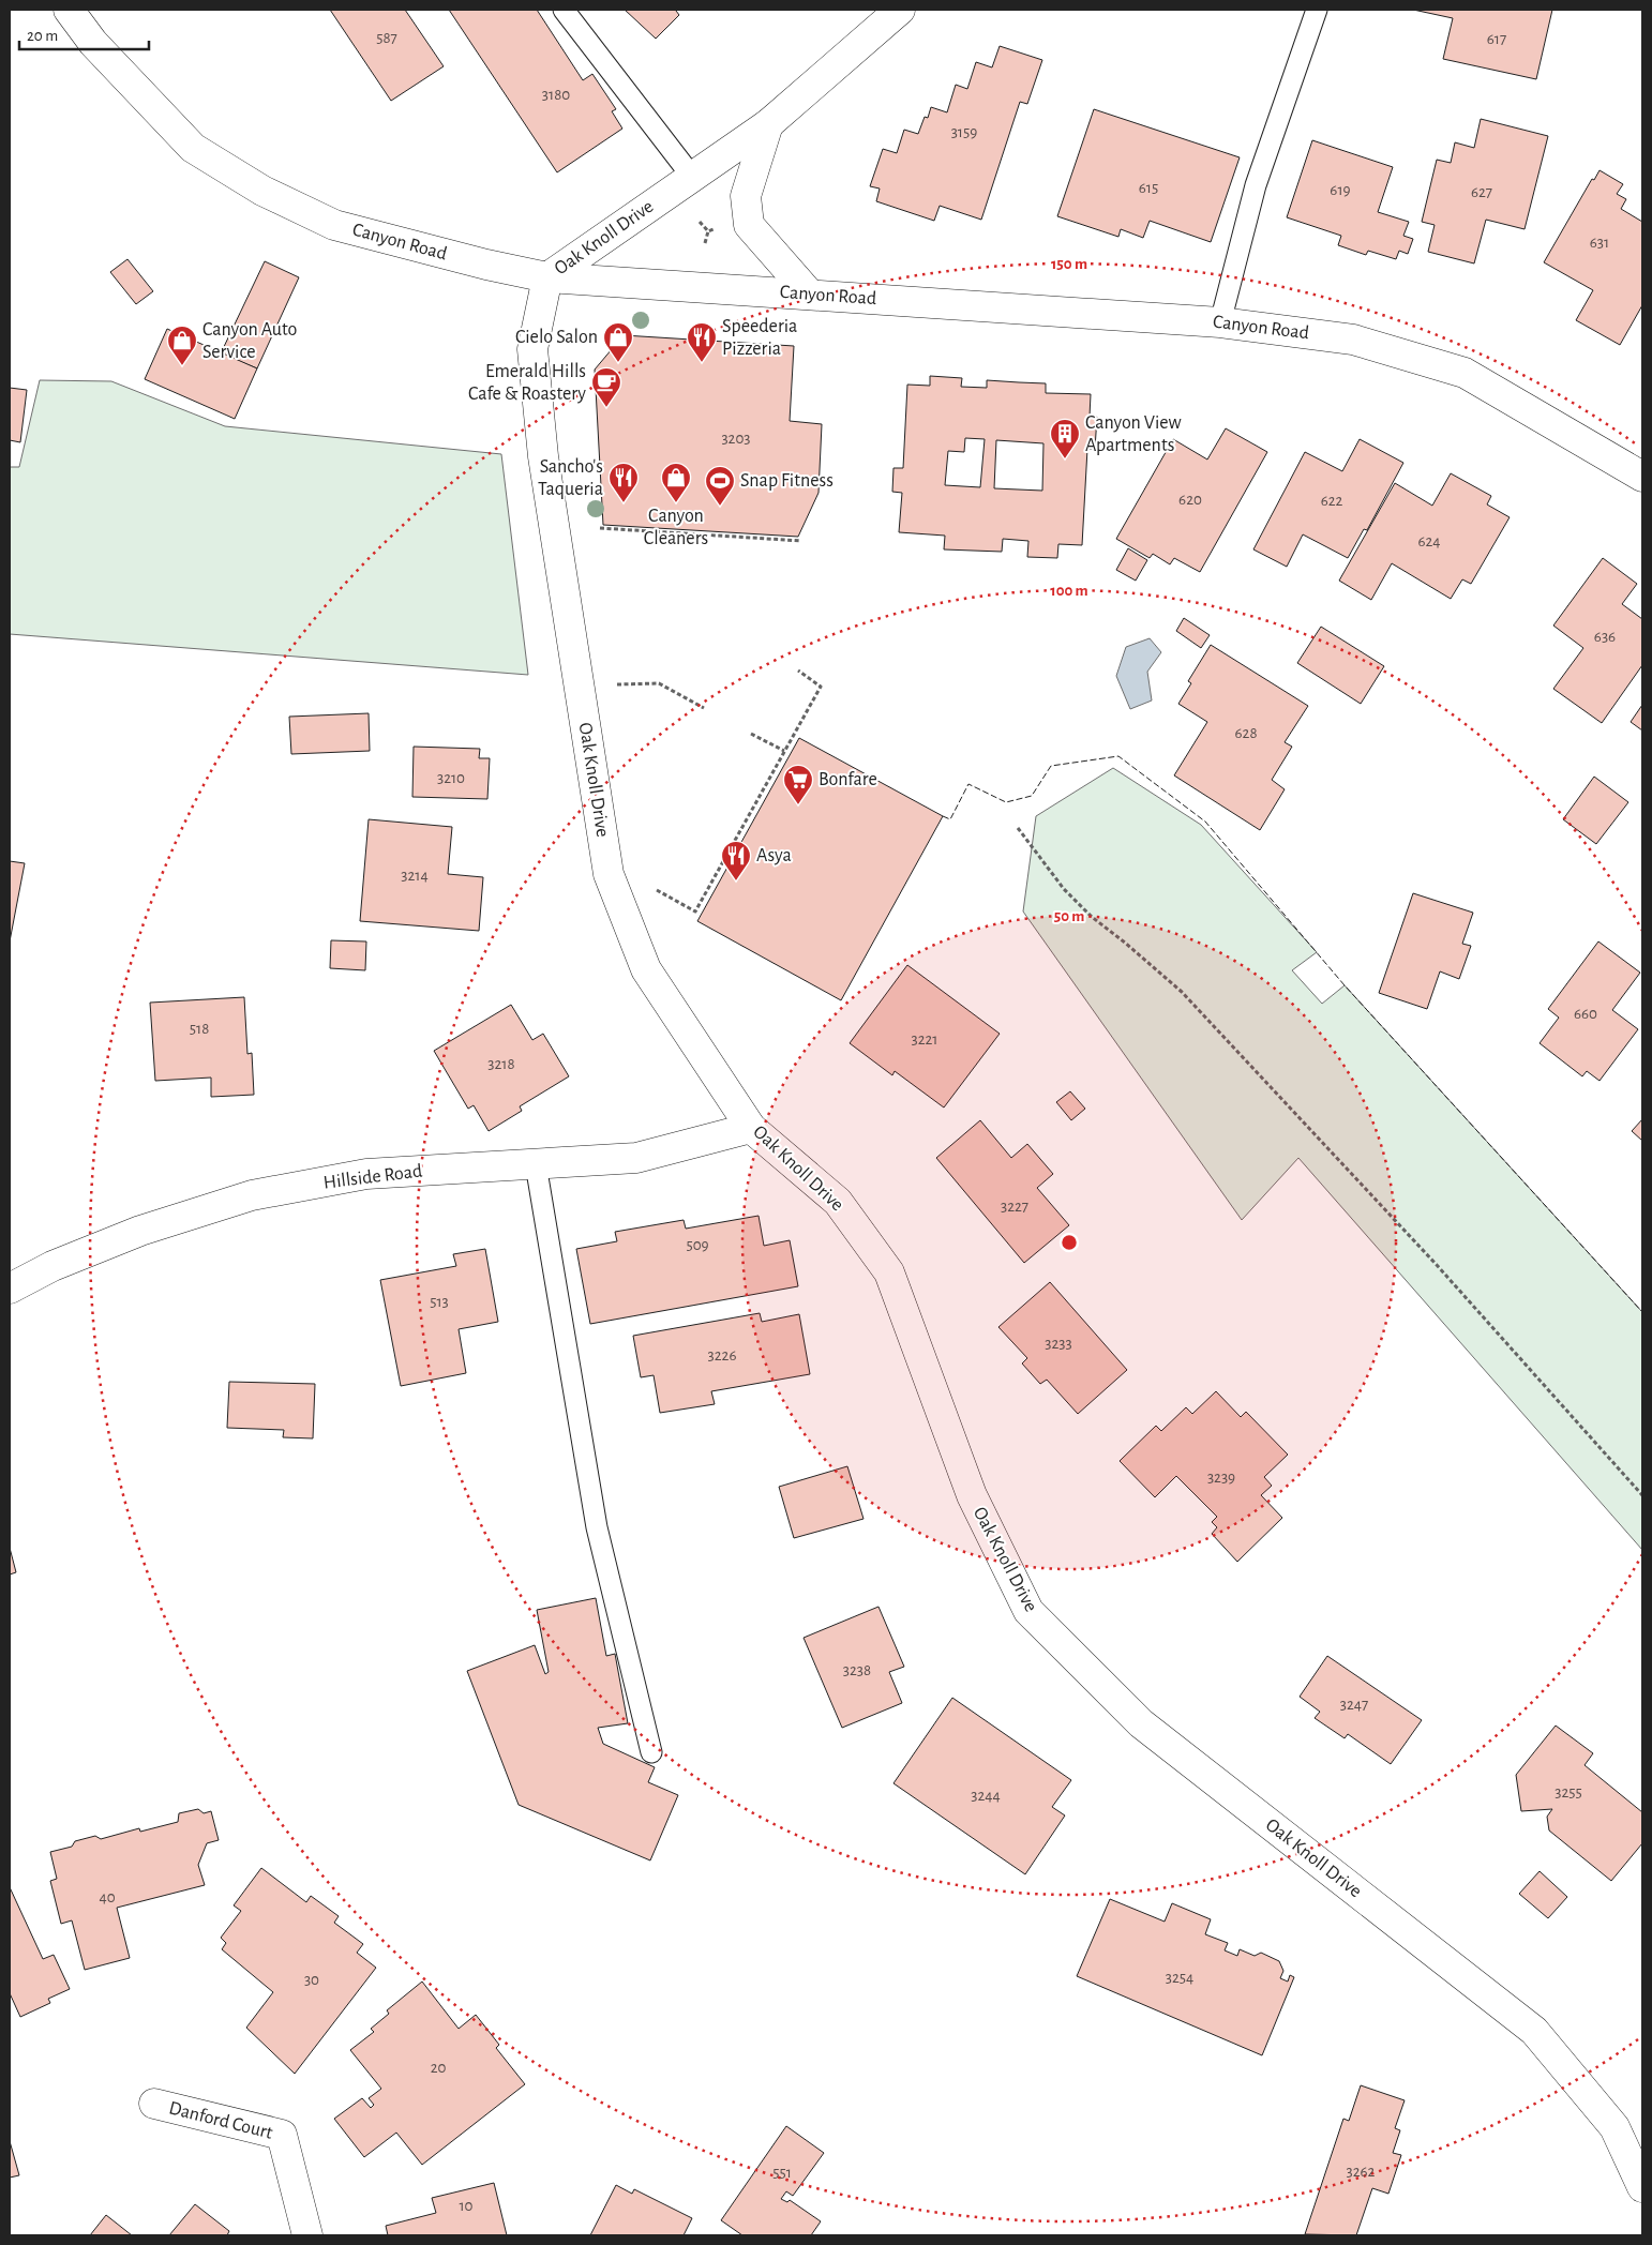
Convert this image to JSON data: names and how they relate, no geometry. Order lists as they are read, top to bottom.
{
  "streets": {
    "street": [
      "Oak Knoll Drive",
      "Canyon Road",
      "Hillside Road",
      "Danford Court"
    ]
  },
  "crossings": [
    ["Oak Knoll Drive", "Canyon Road"],
    ["Oak Knoll Drive", "Hillside Road"]
  ],
  "places": {
    "shop": ["Cielo Salon", "Canyon Auto Service", "Canyon Cleaners"],
    "restaurant": ["Speederia Pizzeria", "Sancho's Taqueria", "Asya"],
    "cafe": ["Emerald Hills Cafe & Roastery"],
    "building": ["Canyon View Apartments"],
    "sports": ["Snap Fitness"],
    "supermarket": ["Bonfare"]
  },
  "house_numbers": [
    "587",
    "617",
    "3180",
    "3159",
    "615",
    "619",
    "627",
    "631",
    "3203",
    "620",
    "622",
    "624",
    "636",
    "628",
    "3210",
    "3214",
    "660",
    "518",
    "3221",
    "3218",
    "3227",
    "509",
    "513",
    "3233",
    "3226",
    "3239",
    "3238",
    "3247",
    "3255",
    "3244",
    "40",
    "3254",
    "30",
    "20",
    "3262",
    "551",
    "10"
  ],
  "scale_bar": "20 m",
  "rings": ["150 m", "100 m", "50 m"]
}
